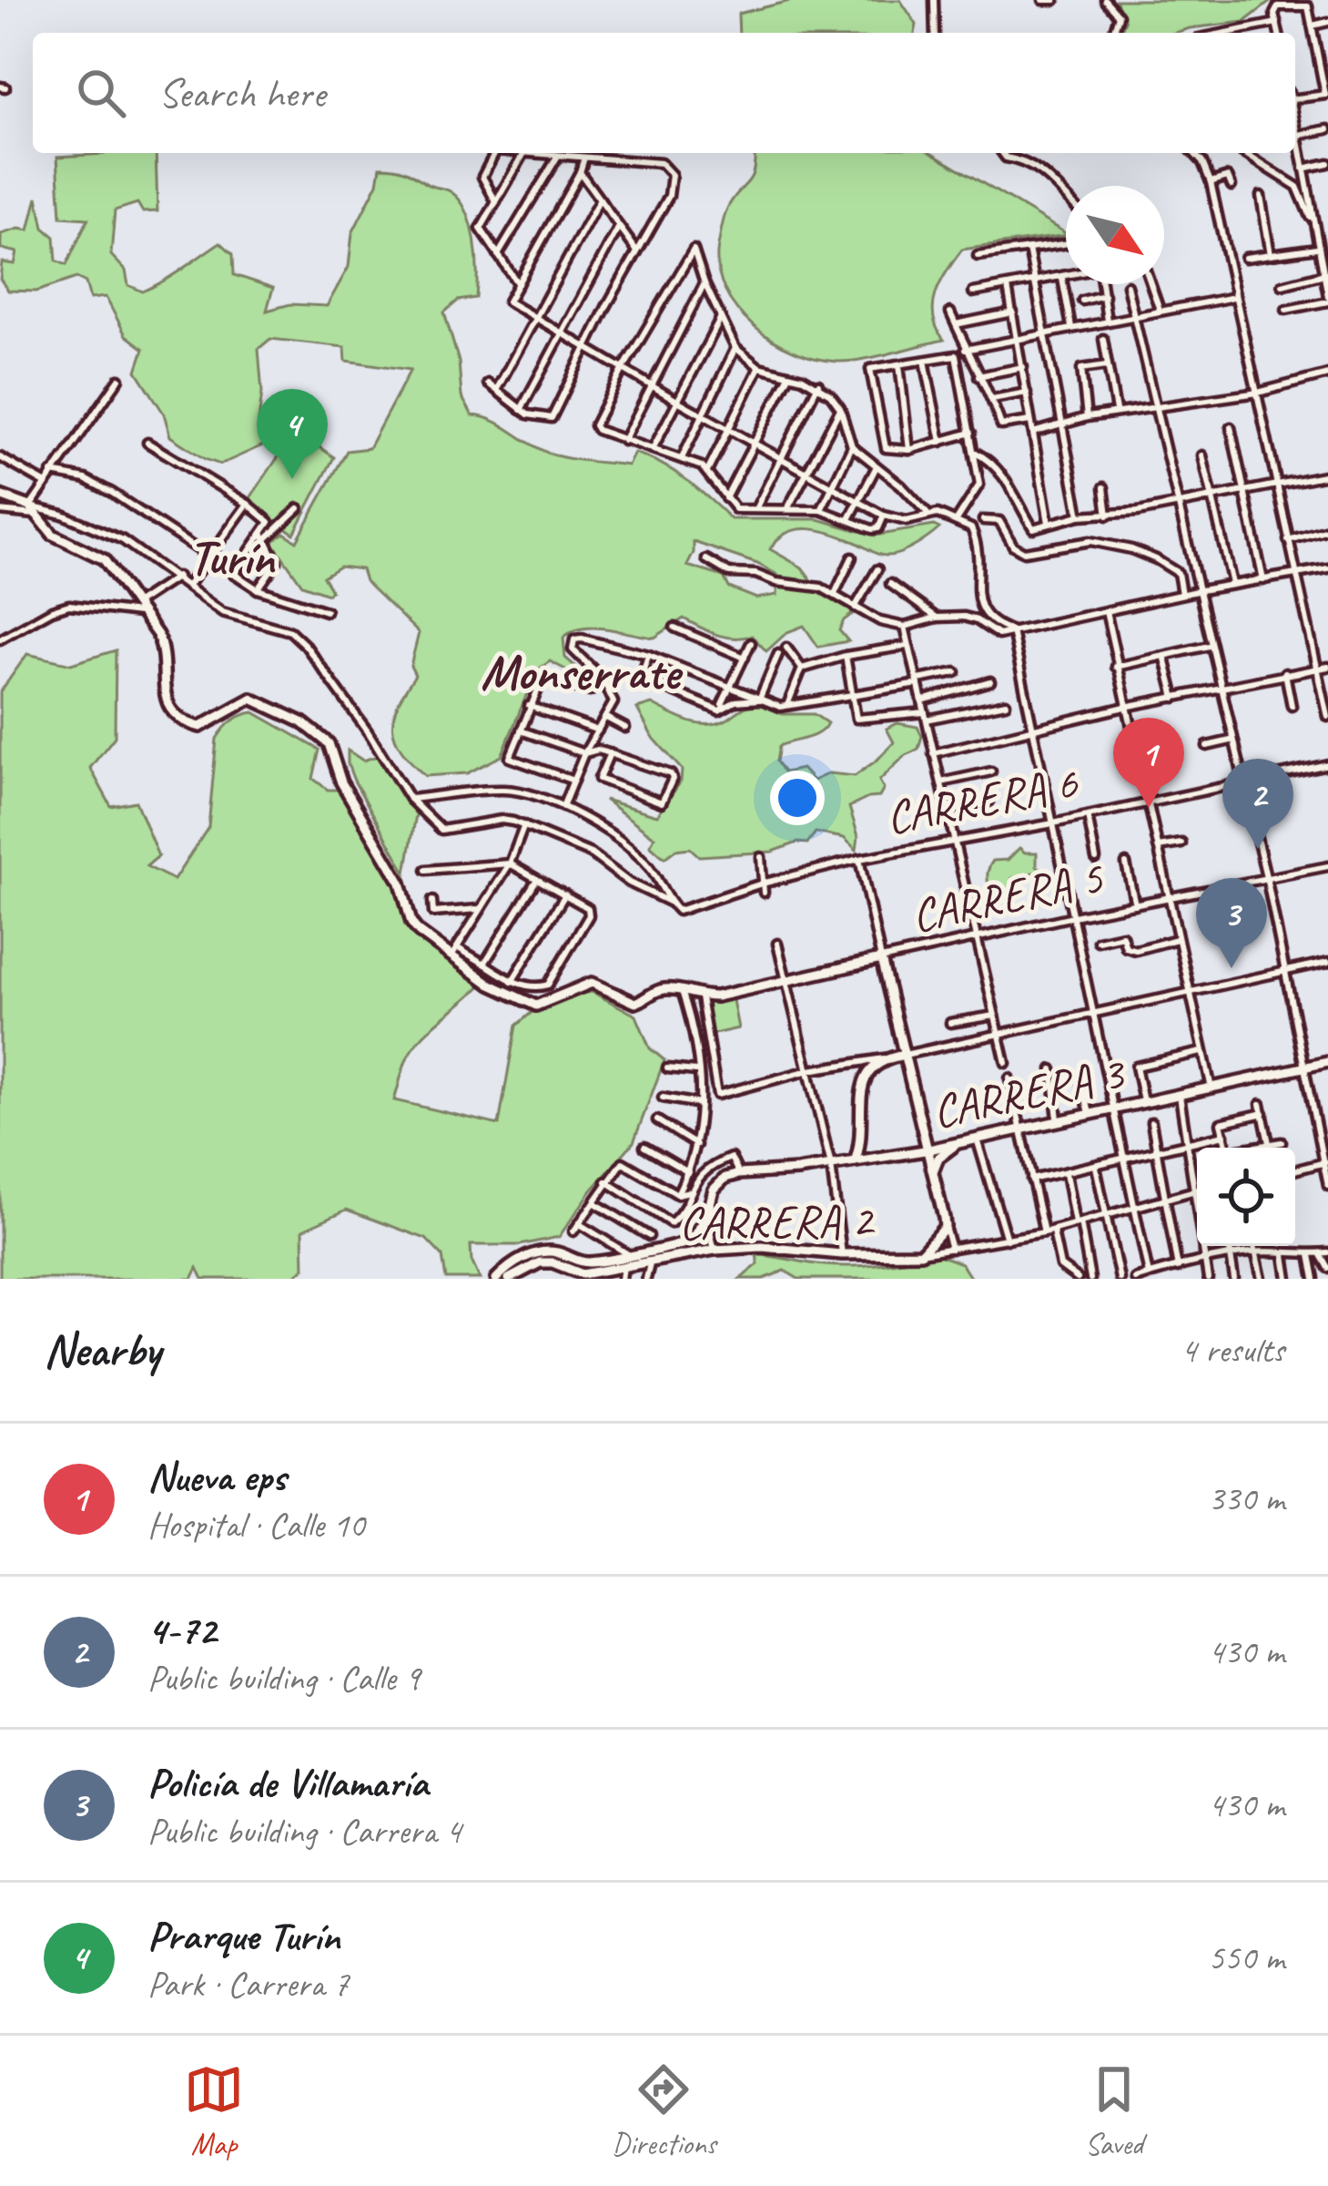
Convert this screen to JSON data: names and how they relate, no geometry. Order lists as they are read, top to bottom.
{
  "streets": {
    "street": [
      "CARRERA 6",
      "CARRERA 5",
      "CARRERA 3",
      "CARRERA 2"
    ]
  },
  "districts": ["Turín", "Monserrate"],
  "north": "bottom right",
  "page": {
    "search": "Search here",
    "pins": [
      "4",
      "1",
      "2",
      "3"
    ],
    "heading": ["Nearby", "4 results"],
    "list": [
      {
        "mark": "1",
        "name": "Nueva eps",
        "note": "Hospital · Calle 10",
        "value": "330 m"
      },
      {
        "mark": "2",
        "name": "4-72",
        "note": "Public building · Calle 9",
        "value": "430 m"
      },
      {
        "mark": "3",
        "name": "Policía de Villamaría",
        "note": "Public building · Carrera 4",
        "value": "430 m"
      },
      {
        "mark": "4",
        "name": "Prarque Turín",
        "note": "Park · Carrera 7",
        "value": "550 m"
      }
    ],
    "nav": ["Map", "Directions", "Saved"]
  }
}
